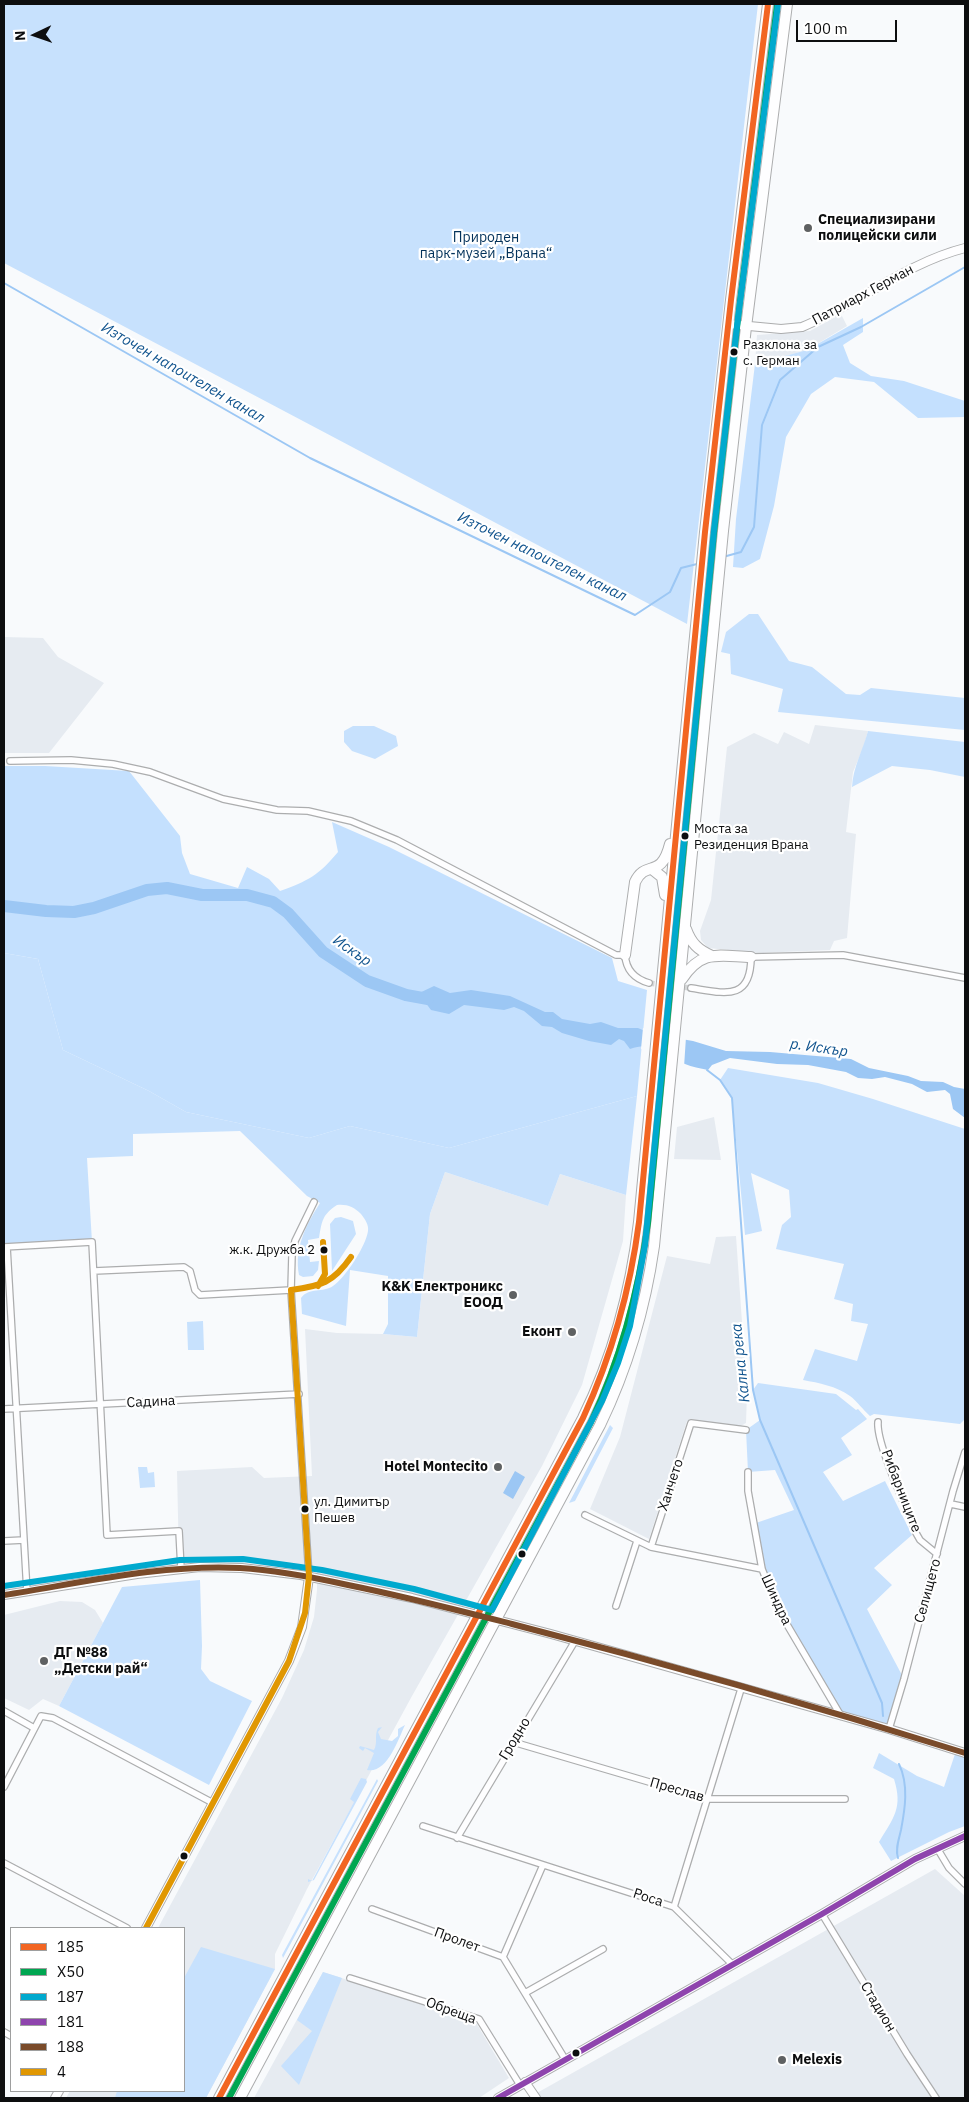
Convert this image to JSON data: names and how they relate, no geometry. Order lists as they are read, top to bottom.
{
  "streets": {
    "street": [
      "Патриарх Герман",
      "Садина",
      "Ханчето",
      "Рибарниците",
      "Селището",
      "Шиндра",
      "Гродно",
      "Преслав",
      "Роса",
      "Пролет",
      "Стадион",
      "Обреща"
    ]
  },
  "crossings": [
    ["Рибарниците", "Селището"],
    ["Гродно", "Преслав"],
    ["Гродно", "Роса"]
  ],
  "water": [
    "Източен напоителен канал",
    "Искър",
    "р. Искър",
    "Кална река"
  ],
  "parks": ["Природен парк-музей „Врана“"],
  "places": [
    "Специализирани полицейски сили",
    "Разклона за с. Герман",
    "Моста за Резиденция Врана",
    "ж.к. Дружба 2",
    "K&K Електроникс ЕООД",
    "Еконт",
    "Hotel Montecito",
    "ул. Димитър Пешев",
    "ДГ №88 „Детски рай“",
    "Мelexis"
  ],
  "lines": [
    "transit line 185",
    "transit line 187",
    "transit line Х50",
    "transit line 4",
    "transit line 188",
    "transit line 181"
  ],
  "legend": [
    "185",
    "Х50",
    "187",
    "181",
    "188",
    "4"
  ],
  "scale_bar": "100 m",
  "north": "left"
}
